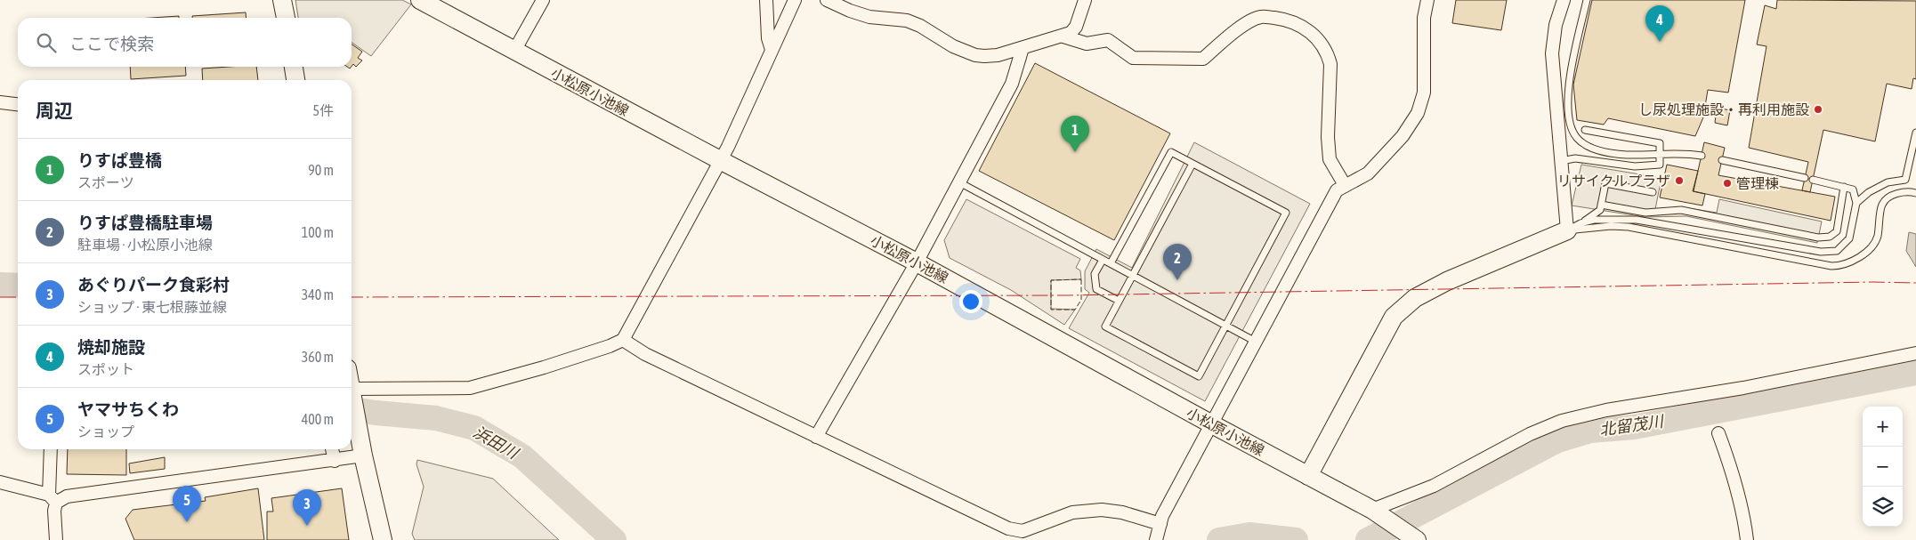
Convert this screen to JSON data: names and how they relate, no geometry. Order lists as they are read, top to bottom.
{
  "streets": {
    "main road": ["小松原小池線"]
  },
  "water": ["北留茂川", "浜田川"],
  "places": ["し尿処理施設・再利用施設", "リサイクルプラザ", "管理棟"],
  "page": {
    "pins": [
      "4",
      "1",
      "2",
      "5",
      "3"
    ],
    "search": "ここで検索",
    "heading": ["周辺", "5件"],
    "list": [
      {
        "mark": "1",
        "name": "りすぱ豊橋",
        "note": "スポーツ",
        "value": "90 m"
      },
      {
        "mark": "2",
        "name": "りすぱ豊橋駐車場",
        "note": "駐車場 · 小松原小池線",
        "value": "100 m"
      },
      {
        "mark": "3",
        "name": "あぐりパーク食彩村",
        "note": "ショップ · 東七根藤並線",
        "value": "340 m"
      },
      {
        "mark": "4",
        "name": "焼却施設",
        "note": "スポット",
        "value": "360 m"
      },
      {
        "mark": "5",
        "name": "ヤマサちくわ",
        "note": "ショップ",
        "value": "400 m"
      }
    ],
    "map_buttons": ["+", "−"]
  }
}
